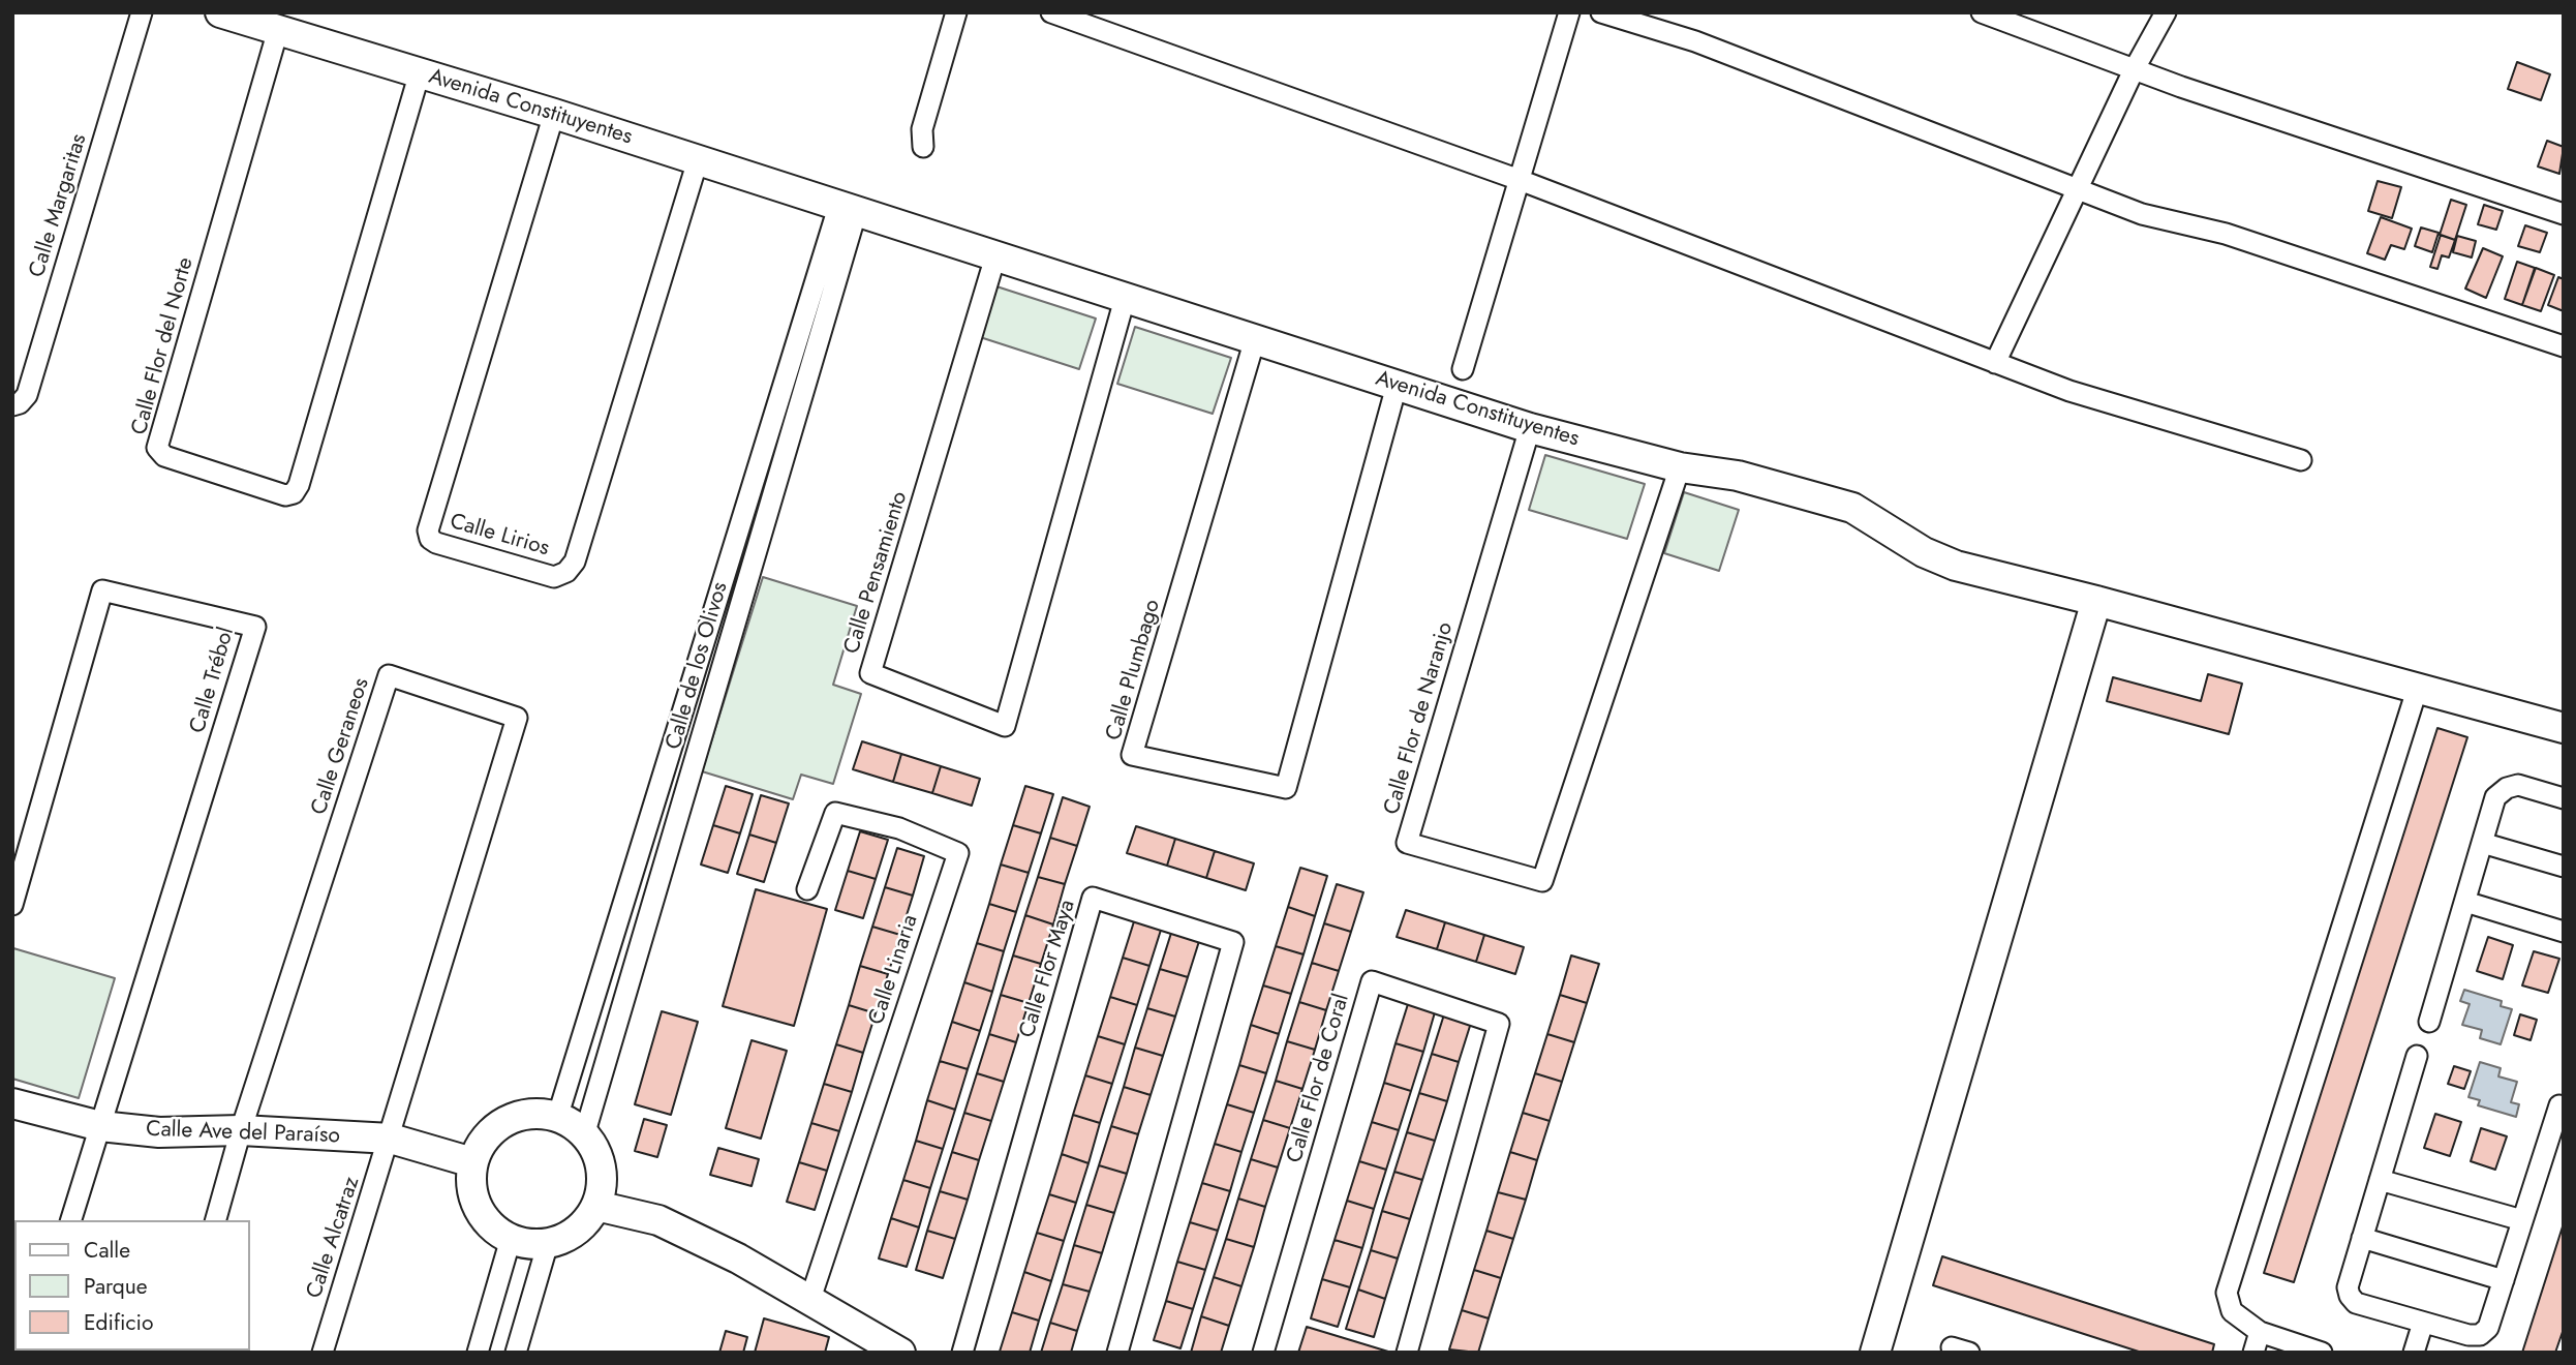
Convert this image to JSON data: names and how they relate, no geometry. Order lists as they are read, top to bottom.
{
  "streets": {
    "main road": ["Avenida Constituyentes", "Calle Ave del Paraíso"],
    "street": [
      "Calle Margaritas",
      "Calle Flor del Norte",
      "Calle Lirios",
      "Calle Pensamiento",
      "Calle de los Olivos",
      "Calle Plumbago",
      "Calle Trébol",
      "Calle Flor de Naranjo",
      "Calle Geraneos",
      "Calle Flor Maya",
      "Calle Linaria",
      "Calle Flor de Coral",
      "Calle Alcatraz"
    ]
  },
  "crossings": [
    ["Avenida Constituyentes", "Calle Flor del Norte"],
    ["Avenida Constituyentes", "Calle Lirios"],
    ["Avenida Constituyentes", "Calle Pensamiento"],
    ["Avenida Constituyentes", "Calle de los Olivos"],
    ["Avenida Constituyentes", "Calle Plumbago"],
    ["Avenida Constituyentes", "Calle Flor de Naranjo"],
    ["Calle de los Olivos", "Calle Ave del Paraíso"],
    ["Calle Trébol", "Calle Ave del Paraíso"],
    ["Calle Geraneos", "Calle Ave del Paraíso"],
    ["Calle Geraneos", "Calle Alcatraz"],
    ["Calle Ave del Paraíso", "Calle Alcatraz"]
  ],
  "legend": ["Calle", "Parque", "Edificio"]
}
